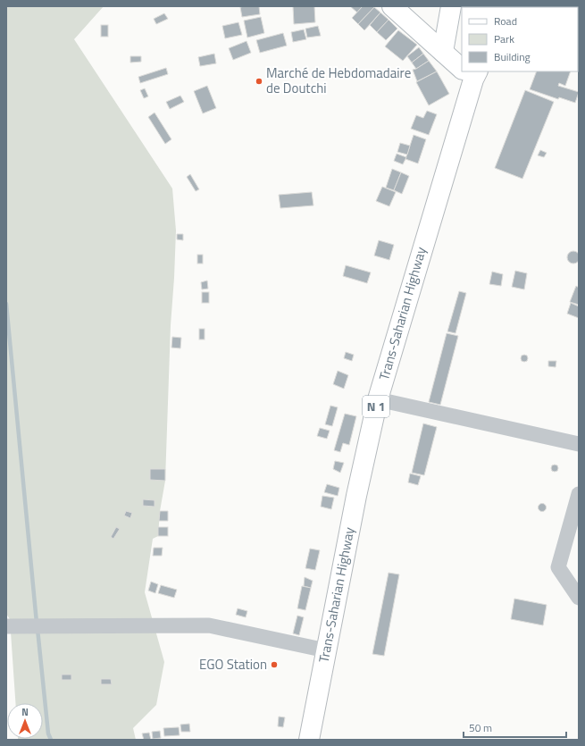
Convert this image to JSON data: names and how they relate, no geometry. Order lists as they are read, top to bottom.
{
  "streets": {
    "main road": ["Trans-Saharian Highway", "N 1"]
  },
  "places": ["Marché de Hebdomadaire de Doutchi", "EGO Station"],
  "legend": ["Road", "Park", "Building"],
  "scale_bar": "50 m",
  "north": "top"
}
